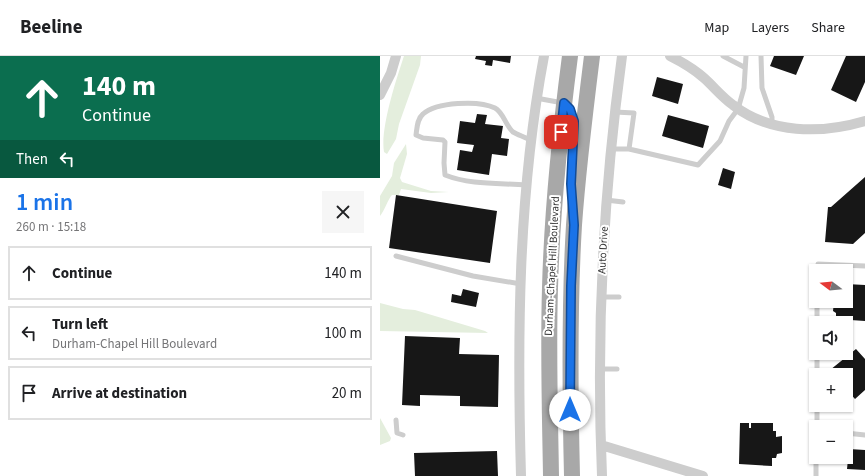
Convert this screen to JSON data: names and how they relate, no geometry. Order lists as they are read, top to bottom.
{
  "streets": {
    "main road": ["Durham-Chapel Hill Boulevard"],
    "street": ["Auto Drive"]
  },
  "north": "left",
  "page": {
    "header": "Beeline",
    "nav": ["Map", "Layers", "Share"],
    "turn": ["140 m", "Continue"],
    "then": "Then",
    "heading": ["1 min", "260 m · 15:18"],
    "list": [
      {
        "name": "Continue",
        "value": "140 m"
      },
      {
        "name": "Turn left",
        "note": "Durham-Chapel Hill Boulevard",
        "value": "100 m"
      },
      {
        "name": "Arrive at destination",
        "value": "20 m"
      }
    ],
    "map_buttons": ["+", "−"]
  }
}
